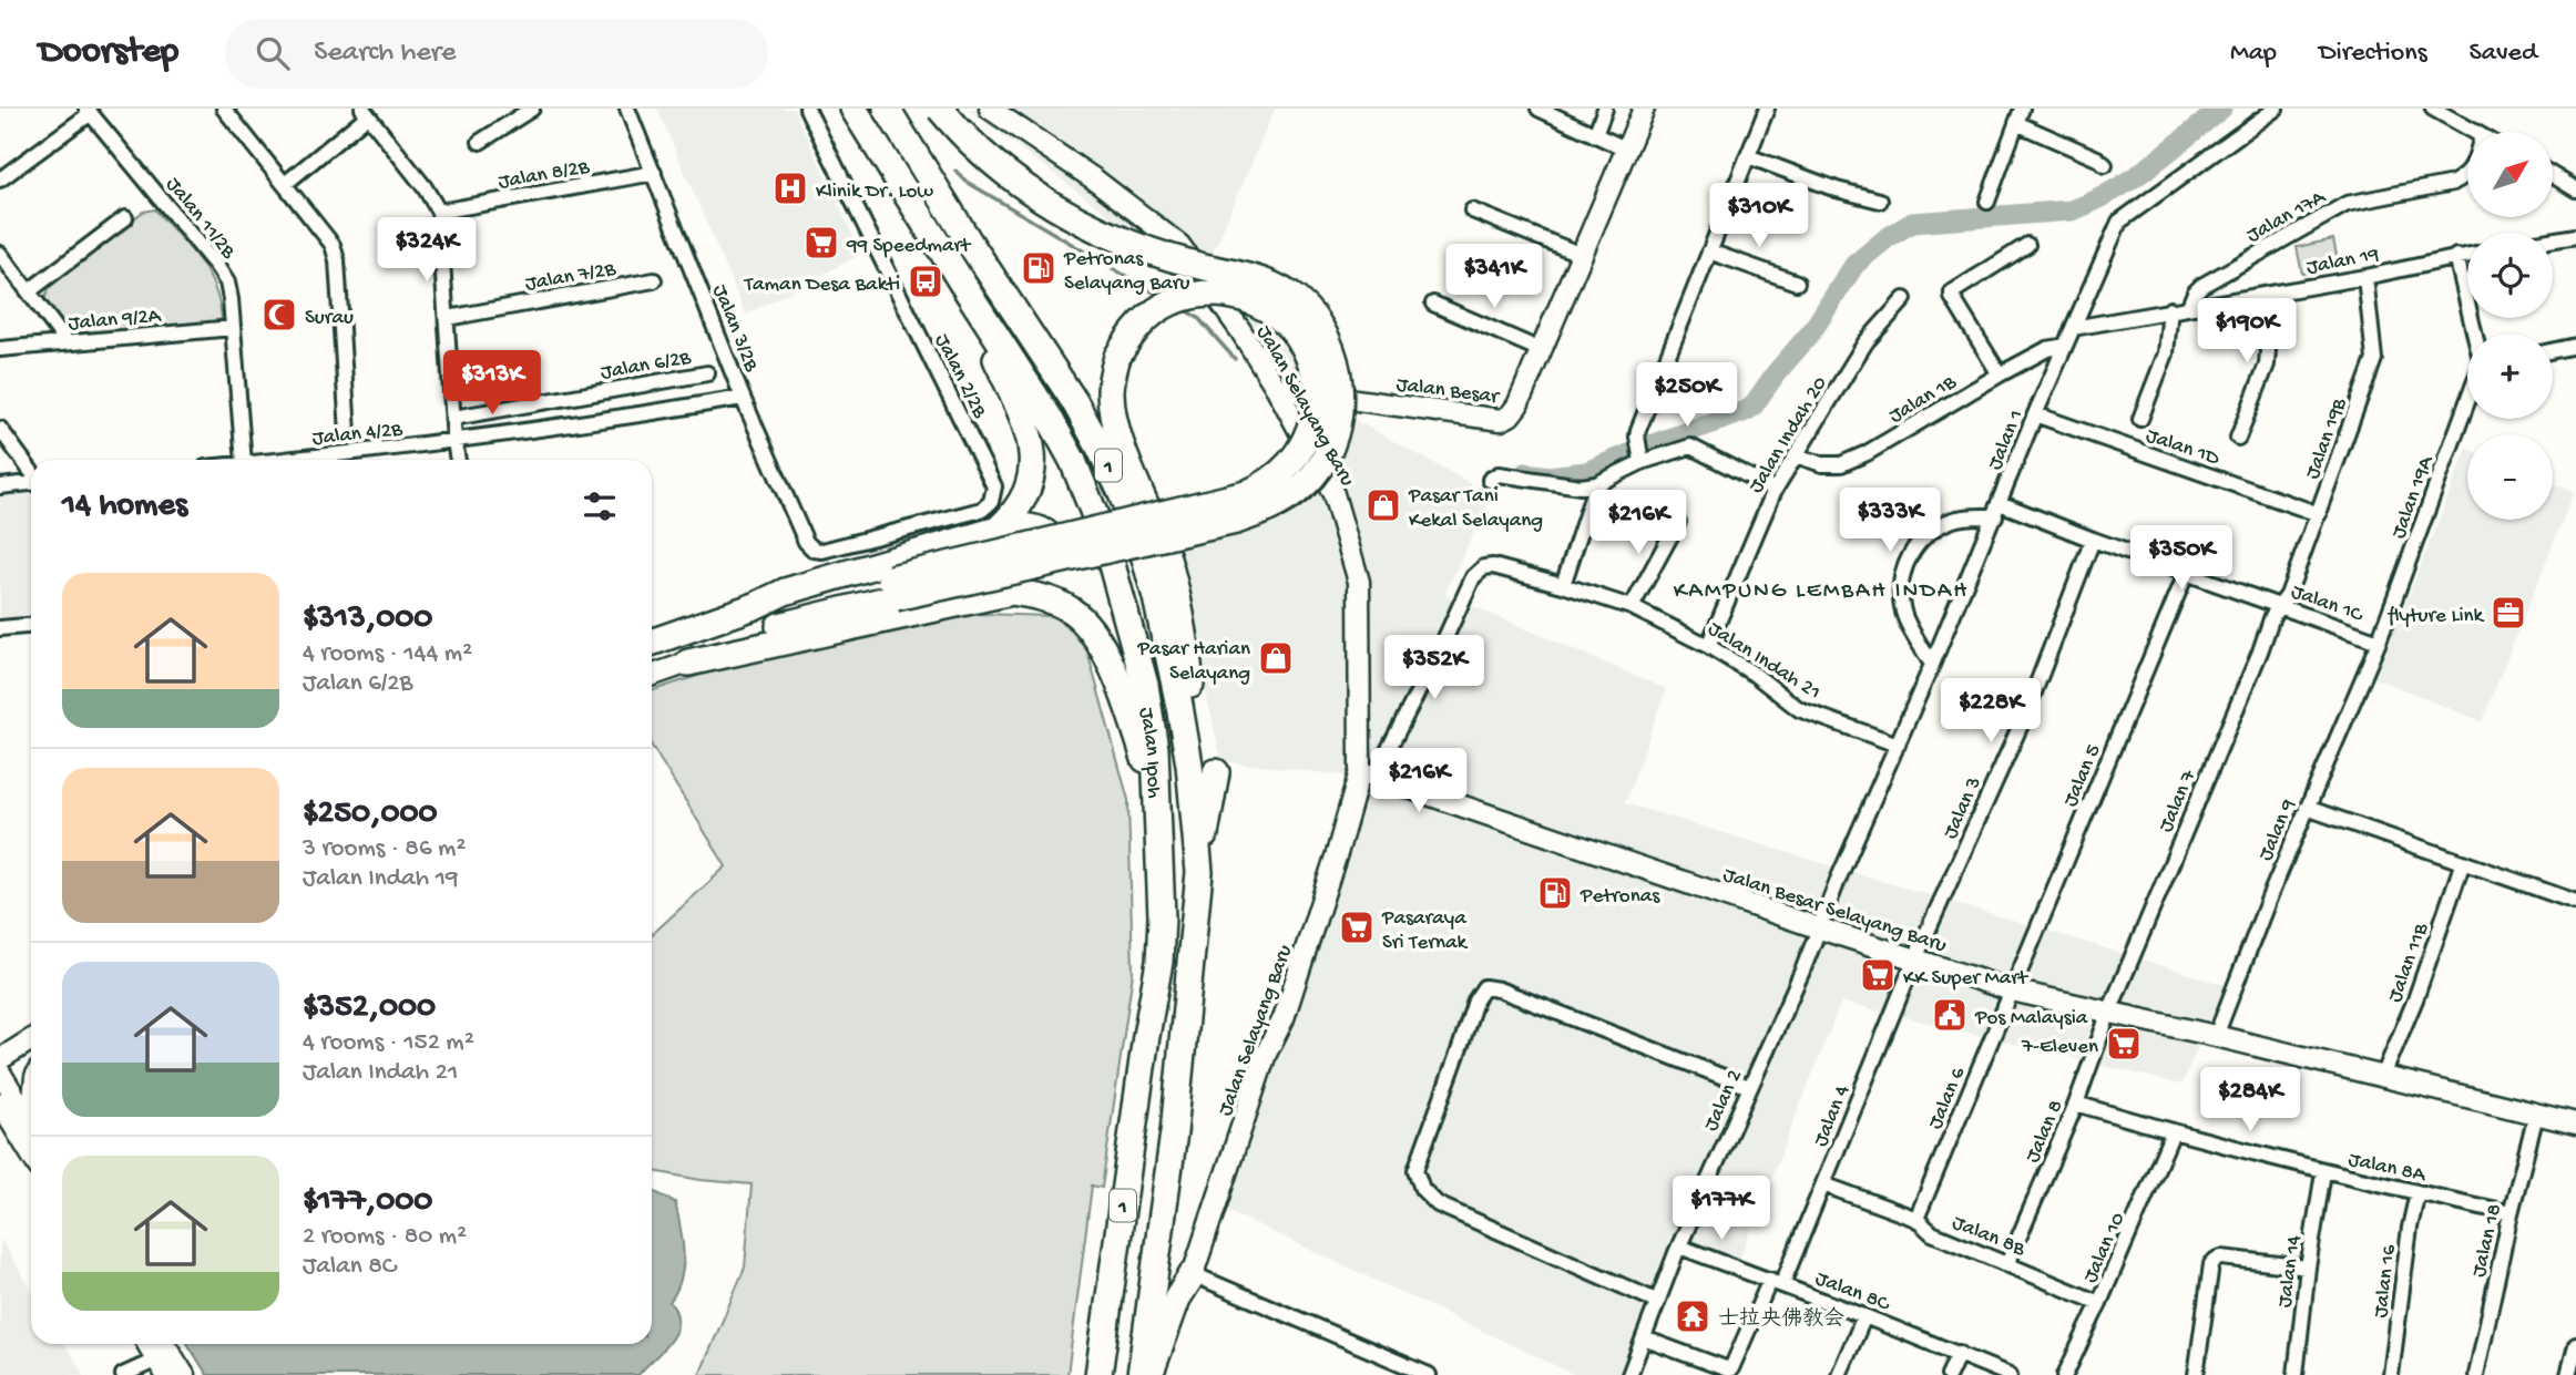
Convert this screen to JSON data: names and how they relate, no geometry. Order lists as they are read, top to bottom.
{
  "streets": {
    "highway": ["1", "Jalan Ipoh"],
    "street": [
      "Jalan 8/2B",
      "Jalan 17A",
      "Jalan 11/2B",
      "Jalan 19",
      "Jalan 7/2B",
      "Jalan 9/2A",
      "Jalan 3/2B",
      "Jalan 6/2B",
      "Jalan 2/2B",
      "Jalan Besar",
      "Jalan 1B",
      "Jalan Selayang Baru",
      "Jalan 4/2B",
      "Jalan Indah 20",
      "Jalan 19B",
      "Jalan 1",
      "Jalan 1D",
      "Jalan 19A",
      "Jalan 1C",
      "Jalan Indah 21",
      "Jalan 5",
      "Jalan 7",
      "Jalan 3",
      "Jalan 9",
      "Jalan Besar Selayang Baru",
      "Jalan 11B",
      "Jalan 6",
      "Jalan 2",
      "Jalan 4",
      "Jalan 8",
      "Jalan 8A",
      "Jalan 8B",
      "Jalan 18",
      "Jalan 10",
      "Jalan 14",
      "Jalan 16",
      "Jalan 8C"
    ]
  },
  "crossings": [
    ["Jalan 8/2B", "Jalan 3/2B"],
    ["Jalan 17A", "Jalan 19"],
    ["Jalan 11/2B", "Jalan 9/2A"],
    ["Jalan 19", "Jalan 19B"],
    ["Jalan 19", "Jalan 1"],
    ["Jalan 19", "Jalan 19A"],
    ["Jalan 3/2B", "Jalan 2/2B"],
    ["Jalan 3/2B", "Jalan 4/2B"],
    ["Jalan Besar", "Jalan Selayang Baru"],
    ["Jalan 1B", "Jalan Indah 20"],
    ["Jalan 1B", "Jalan 1"],
    ["Jalan Selayang Baru", "Jalan Indah 21"],
    ["Jalan Selayang Baru", "Jalan Besar Selayang Baru"],
    ["Jalan Indah 20", "Jalan Indah 21"],
    ["Jalan 19B", "Jalan 1D"],
    ["Jalan 19B", "Jalan 1C"],
    ["Jalan 19B", "Jalan 7"],
    ["Jalan 1", "Jalan 1D"],
    ["Jalan 1", "Jalan 1C"],
    ["Jalan 1", "Jalan Indah 21"],
    ["Jalan 1", "Jalan Besar Selayang Baru"],
    ["Jalan 1", "Jalan 2"],
    ["Jalan 19A", "Jalan 1C"],
    ["Jalan 19A", "Jalan 9"],
    ["Jalan 1C", "Jalan 5"],
    ["Jalan 1C", "Jalan 7"],
    ["Jalan 1C", "Jalan 3"],
    ["Jalan 1C", "Jalan 9"],
    ["Jalan Indah 21", "Jalan Besar Selayang Baru"],
    ["Jalan 5", "Jalan Besar Selayang Baru"],
    ["Jalan 5", "Jalan 6"],
    ["Jalan 7", "Jalan Besar Selayang Baru"],
    ["Jalan 7", "Jalan 8"],
    ["Jalan 3", "Jalan Besar Selayang Baru"],
    ["Jalan 3", "Jalan 4"],
    ["Jalan 9", "Jalan Besar Selayang Baru"],
    ["Jalan Besar Selayang Baru", "Jalan 11B"],
    ["Jalan Besar Selayang Baru", "Jalan 6"],
    ["Jalan Besar Selayang Baru", "Jalan 2"],
    ["Jalan Besar Selayang Baru", "Jalan 4"],
    ["Jalan Besar Selayang Baru", "Jalan 8"],
    ["Jalan Besar Selayang Baru", "Jalan 18"],
    ["Jalan 6", "Jalan 8B"],
    ["Jalan 2", "Jalan 4"],
    ["Jalan 2", "Jalan 8C"],
    ["Jalan 4", "Jalan 8B"],
    ["Jalan 4", "Jalan 8C"],
    ["Jalan 8", "Jalan 8A"],
    ["Jalan 8", "Jalan 8B"],
    ["Jalan 8A", "Jalan 18"],
    ["Jalan 8A", "Jalan 10"],
    ["Jalan 8A", "Jalan 14"],
    ["Jalan 8A", "Jalan 16"],
    ["Jalan 8B", "Jalan 10"]
  ],
  "districts": ["KAMPUNG LEMBAH INDAH"],
  "places": {
    "hospital": ["Klinik Dr. Low"],
    "supermarket": [
      "99 Speedmart",
      "Pasaraya Sri Ternak",
      "KK Super Mart",
      "7-Eleven"
    ],
    "fuel station": ["Petronas Selayang Baru", "Petronas"],
    "bus stop": ["Taman Desa Bakti"],
    "mosque": ["Surau"],
    "shop": ["Pasar Tani Kekal Selayang", "Pasar Harian Selayang"],
    "office": ["flyture Link"],
    "public building": ["Pos Malaysia"],
    "temple": ["士拉央佛教会"]
  },
  "north": "top right",
  "page": {
    "header": "Doorstep",
    "search": "Search here",
    "nav": ["Map", "Directions", "Saved"],
    "map_buttons": ["+", "−"],
    "price": [
      "$310K",
      "$324K",
      "$341K",
      "$190K",
      "$313K",
      "$250K",
      "$333K",
      "$216K",
      "$350K",
      "$352K",
      "$228K",
      "$216K",
      "$284K",
      "$177K"
    ],
    "heading": "14 homes",
    "list": [
      {
        "name": "$313,000",
        "note": "4 rooms · 144 m² · Jalan 6/2B"
      },
      {
        "name": "$250,000",
        "note": "3 rooms · 86 m² · Jalan Indah 19"
      },
      {
        "name": "$352,000",
        "note": "4 rooms · 152 m² · Jalan Indah 21"
      },
      {
        "name": "$177,000",
        "note": "2 rooms · 80 m² · Jalan 8C"
      }
    ]
  }
}
